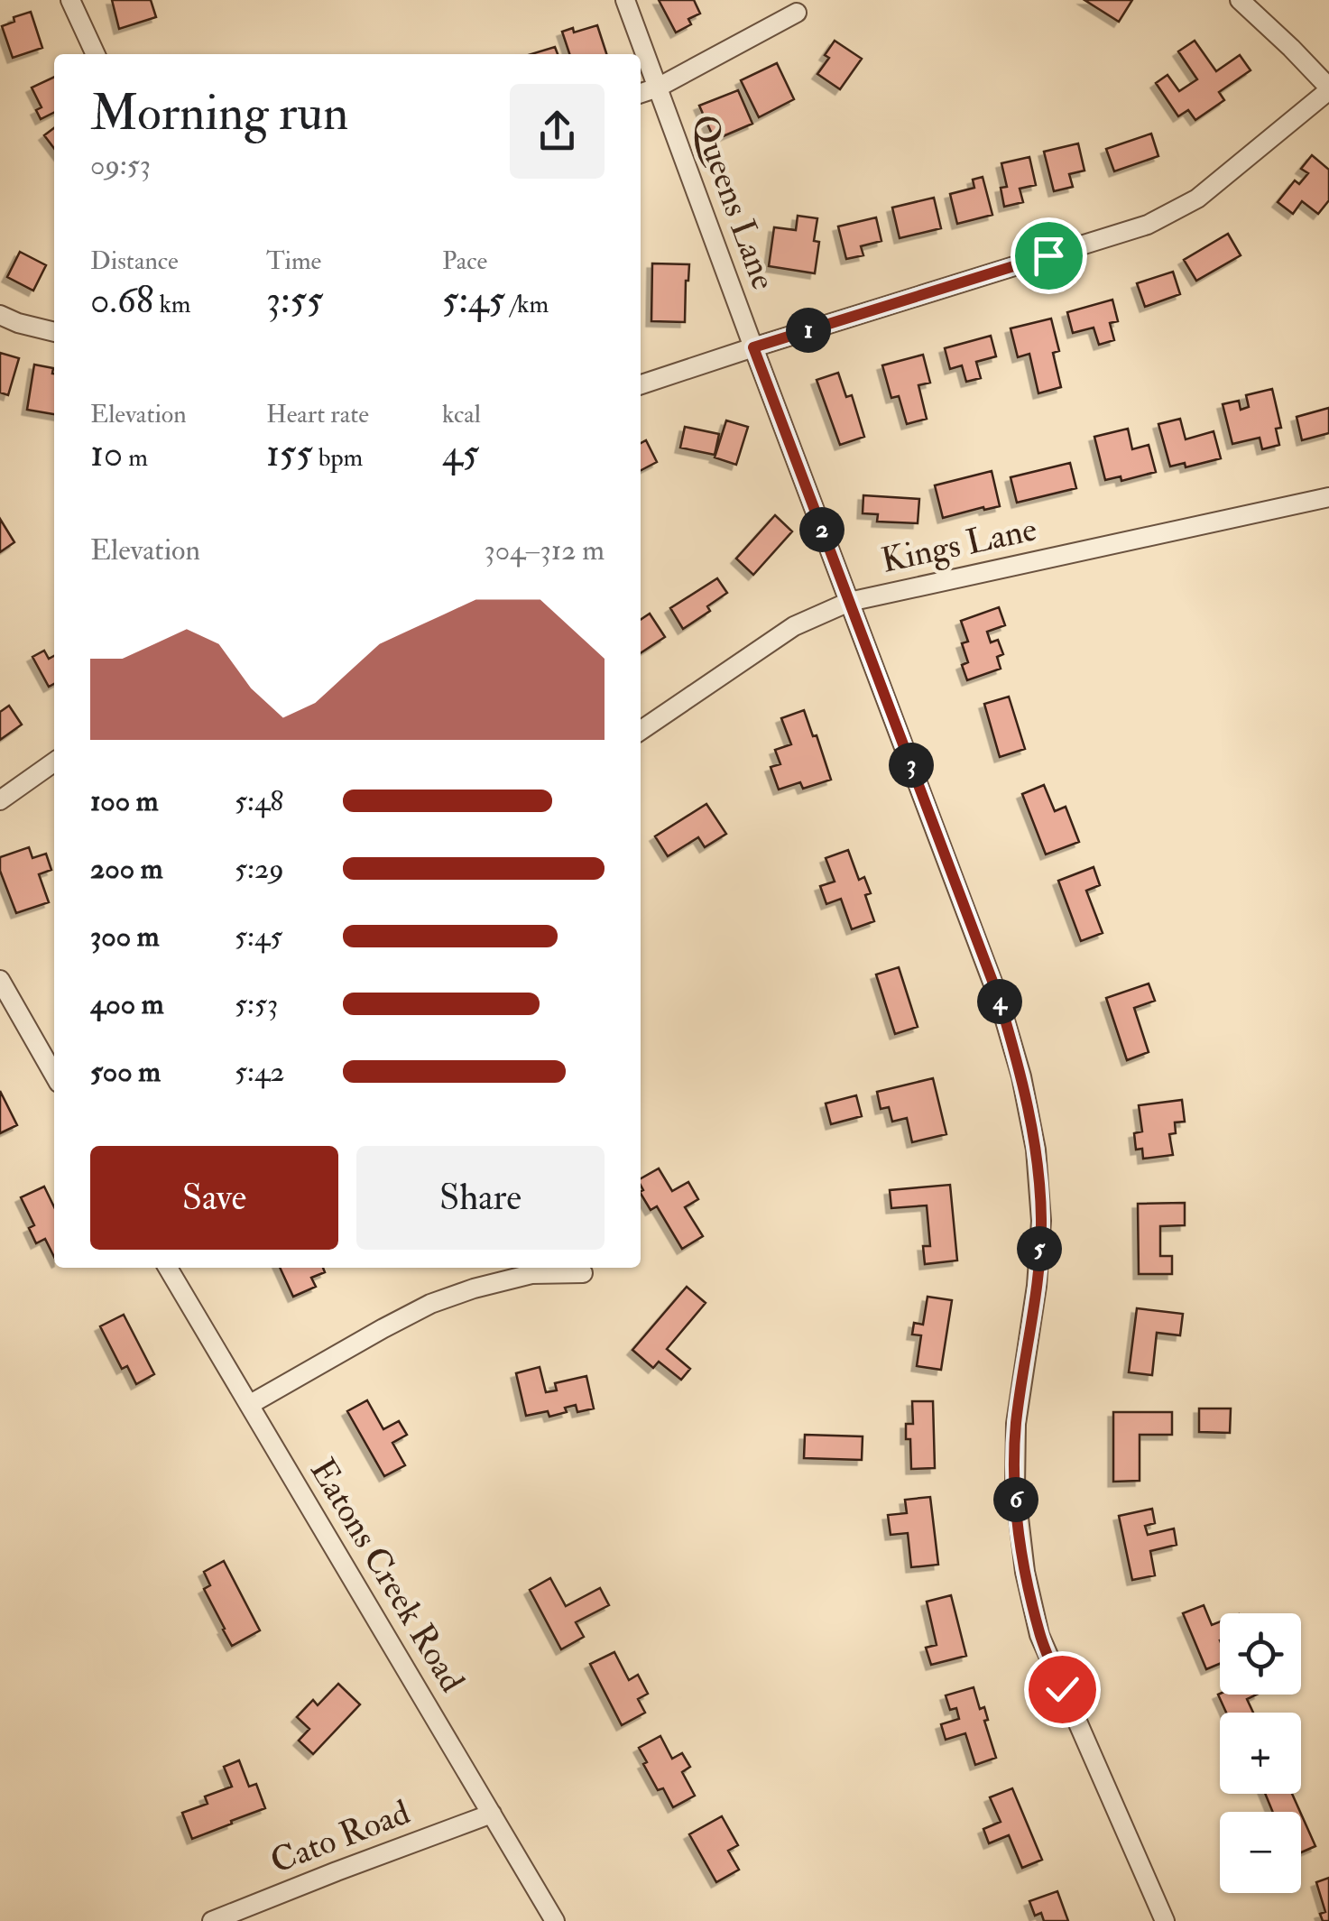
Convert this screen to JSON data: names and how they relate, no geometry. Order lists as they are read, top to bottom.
{
  "streets": {
    "street": [
      "Queens Lane",
      "Kings Lane",
      "Eatons Creek Road",
      "Cato Road"
    ]
  },
  "crossings": [
    ["Queens Lane", "Kings Lane"],
    ["Eatons Creek Road", "Cato Road"]
  ],
  "page": {
    "heading": ["Morning run", "09:53"],
    "stats": [
      ["Distance", "0.68 km"],
      ["Time", "3:55"],
      ["Pace", "5:45 /km"],
      ["Elevation", "10 m"],
      ["Heart rate", "155 bpm"],
      ["kcal", "45"]
    ],
    "pins": [
      "1",
      "2",
      "3",
      "4",
      "5",
      "6"
    ],
    "chart": ["Elevation", "304–312 m"],
    "list": [
      {
        "name": "100 m",
        "note": "5:48"
      },
      {
        "name": "200 m",
        "note": "5:29"
      },
      {
        "name": "300 m",
        "note": "5:45"
      },
      {
        "name": "400 m",
        "note": "5:53"
      },
      {
        "name": "500 m",
        "note": "5:42"
      }
    ],
    "buttons": ["Save", "Share"],
    "map_buttons": ["+", "−"]
  }
}
